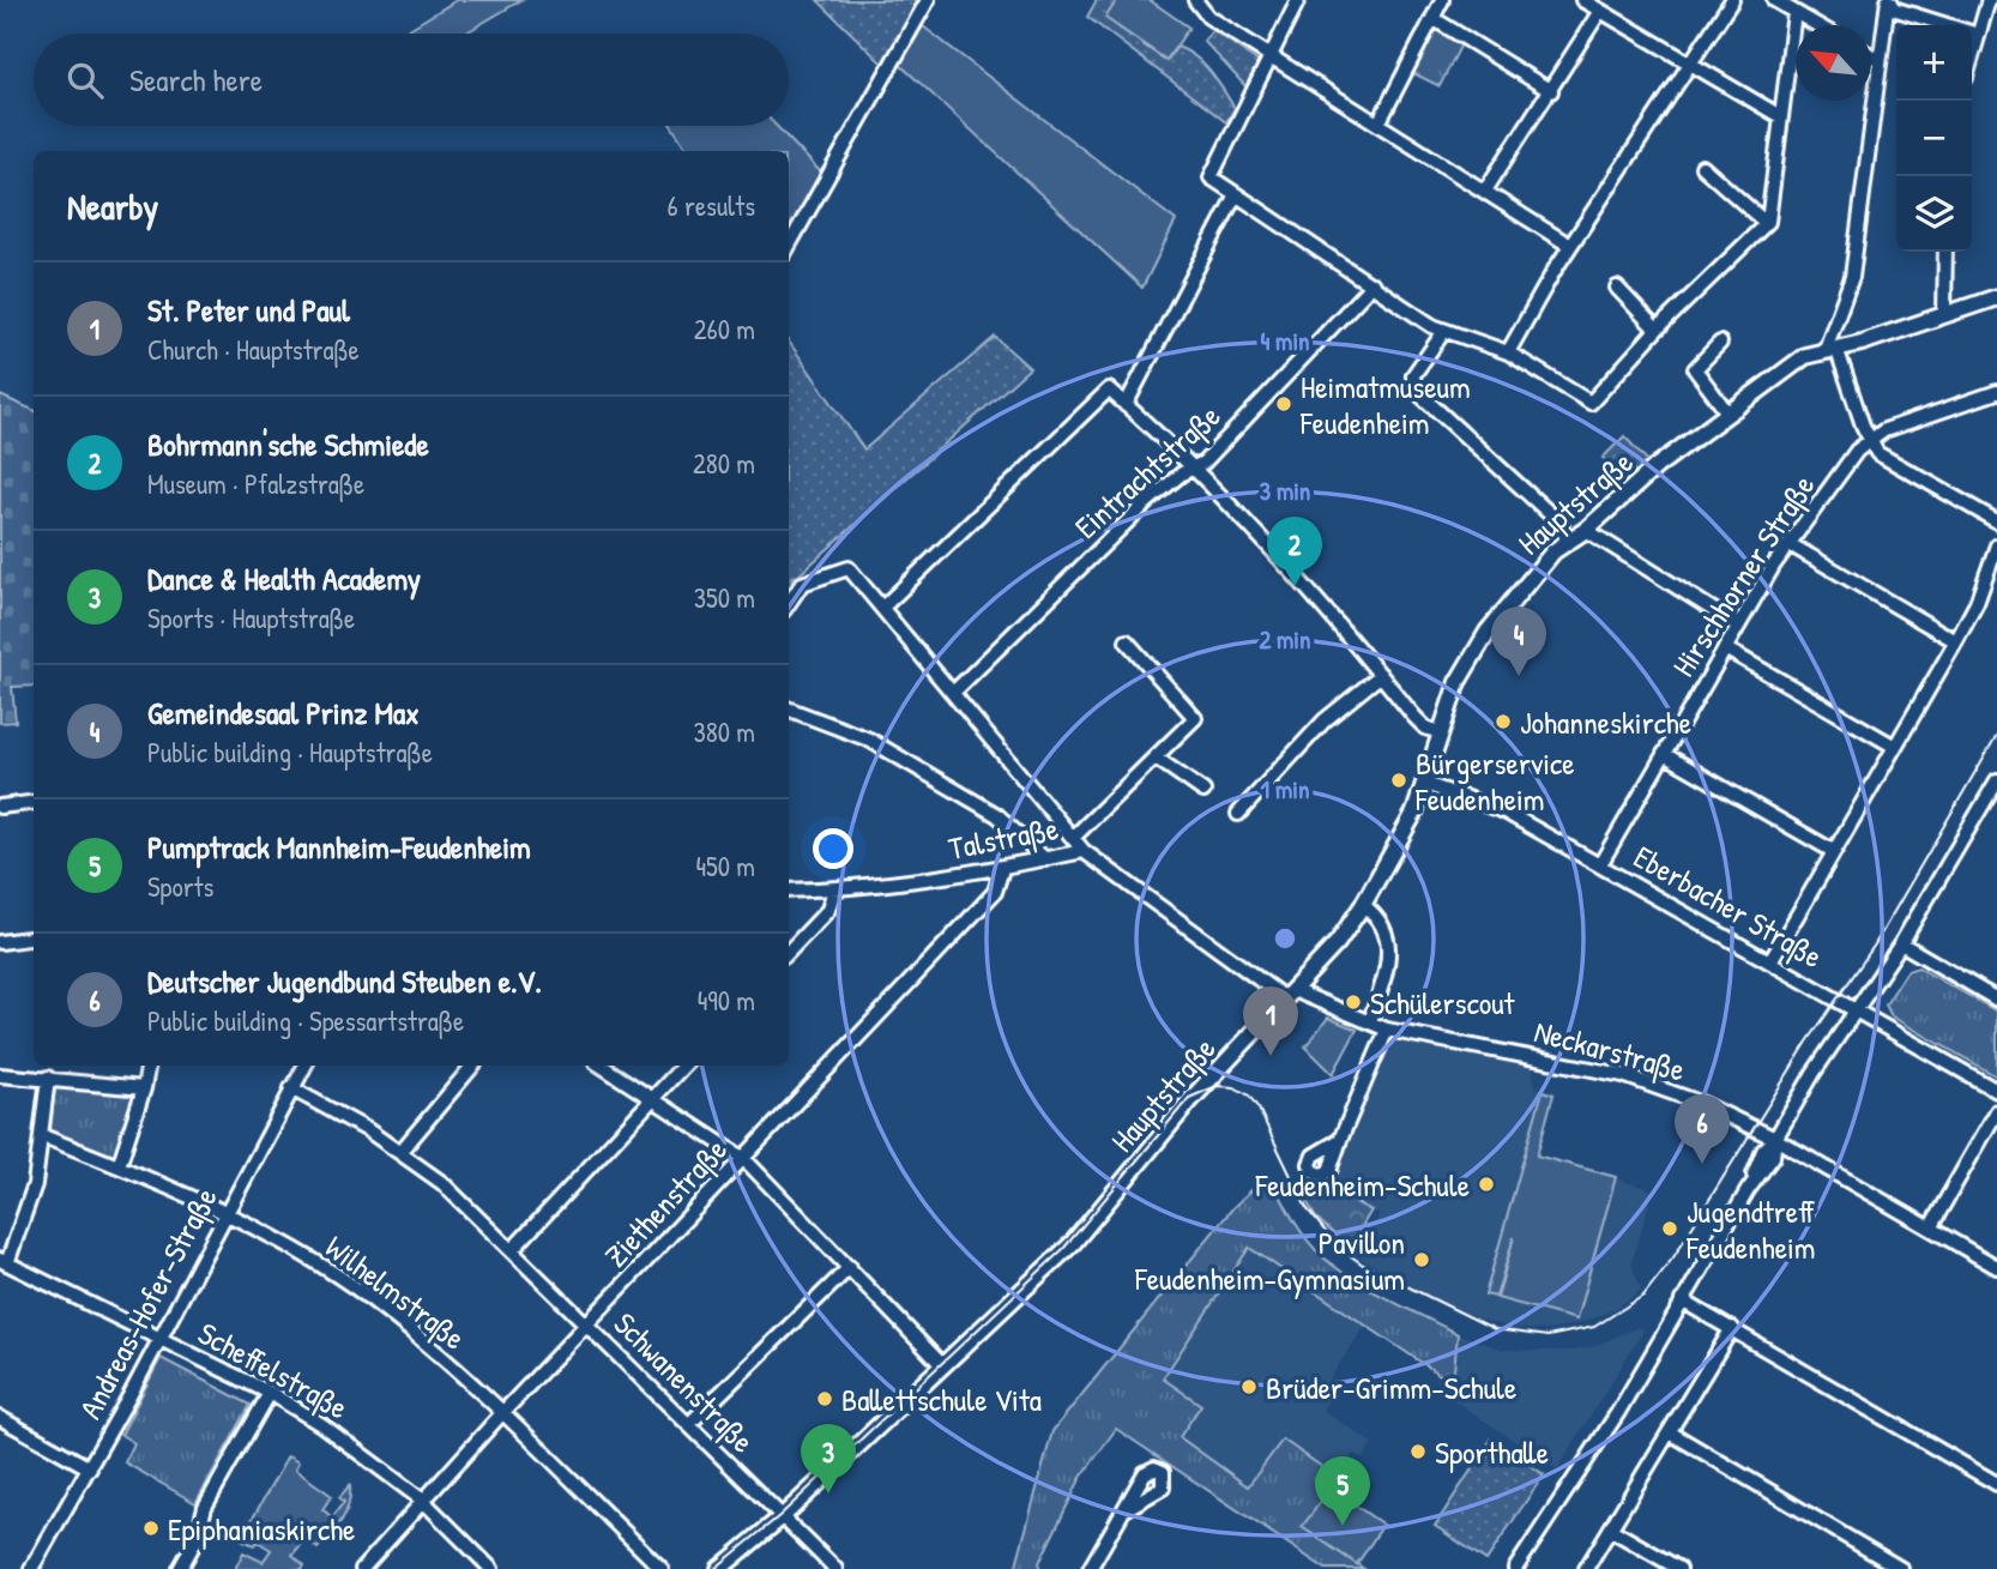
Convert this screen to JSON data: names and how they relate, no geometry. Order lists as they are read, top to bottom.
{
  "streets": {
    "street": [
      "Eintrachtstraße",
      "Hauptstraße",
      "Hirschhorner Straße",
      "Talstraße",
      "Eberbacher Straße",
      "Neckarstraße",
      "Ziethenstraße",
      "Wilhelmstraße",
      "Andreas-Hofer-Straße",
      "Scheffelstraße",
      "Schwanenstraße"
    ]
  },
  "crossings": [
    ["Hauptstraße", "Talstraße"],
    ["Hauptstraße", "Eberbacher Straße"],
    ["Hauptstraße", "Neckarstraße"],
    ["Hauptstraße", "Schwanenstraße"],
    ["Hirschhorner Straße", "Eberbacher Straße"],
    ["Talstraße", "Neckarstraße"],
    ["Talstraße", "Ziethenstraße"],
    ["Ziethenstraße", "Wilhelmstraße"],
    ["Ziethenstraße", "Scheffelstraße"],
    ["Ziethenstraße", "Schwanenstraße"],
    ["Wilhelmstraße", "Andreas-Hofer-Straße"],
    ["Andreas-Hofer-Straße", "Scheffelstraße"],
    ["Andreas-Hofer-Straße", "Schwanenstraße"]
  ],
  "places": [
    "Heimatmuseum Feudenheim",
    "Johanneskirche",
    "Bürgerservice Feudenheim",
    "Schülerscout",
    "Feudenheim-Schule",
    "Jugendtreff Feudenheim",
    "Pavillon Feudenheim-Gymnasium",
    "Brüder-Grimm-Schule",
    "Ballettschule Vita",
    "Sporthalle",
    "Epiphaniaskirche"
  ],
  "north": "top left",
  "page": {
    "map_buttons": ["+", "−"],
    "search": "Search here",
    "heading": ["Nearby", "6 results"],
    "list": [
      {
        "mark": "1",
        "name": "St. Peter und Paul",
        "note": "Church · Hauptstraße",
        "value": "260 m"
      },
      {
        "mark": "2",
        "name": "Bohrmann'sche Schmiede",
        "note": "Museum · Pfalzstraße",
        "value": "280 m"
      },
      {
        "mark": "3",
        "name": "Dance & Health Academy",
        "note": "Sports · Hauptstraße",
        "value": "350 m"
      },
      {
        "mark": "4",
        "name": "Gemeindesaal Prinz Max",
        "note": "Public building · Hauptstraße",
        "value": "380 m"
      },
      {
        "mark": "5",
        "name": "Pumptrack Mannheim-Feudenheim",
        "note": "Sports",
        "value": "450 m"
      },
      {
        "mark": "6",
        "name": "Deutscher Jugendbund Steuben e.V.",
        "note": "Public building · Spessartstraße",
        "value": "490 m"
      }
    ],
    "pins": [
      "2",
      "4",
      "1",
      "6",
      "3",
      "5"
    ]
  },
  "rings": [
    "4 min",
    "3 min",
    "2 min",
    "1 min"
  ]
}
